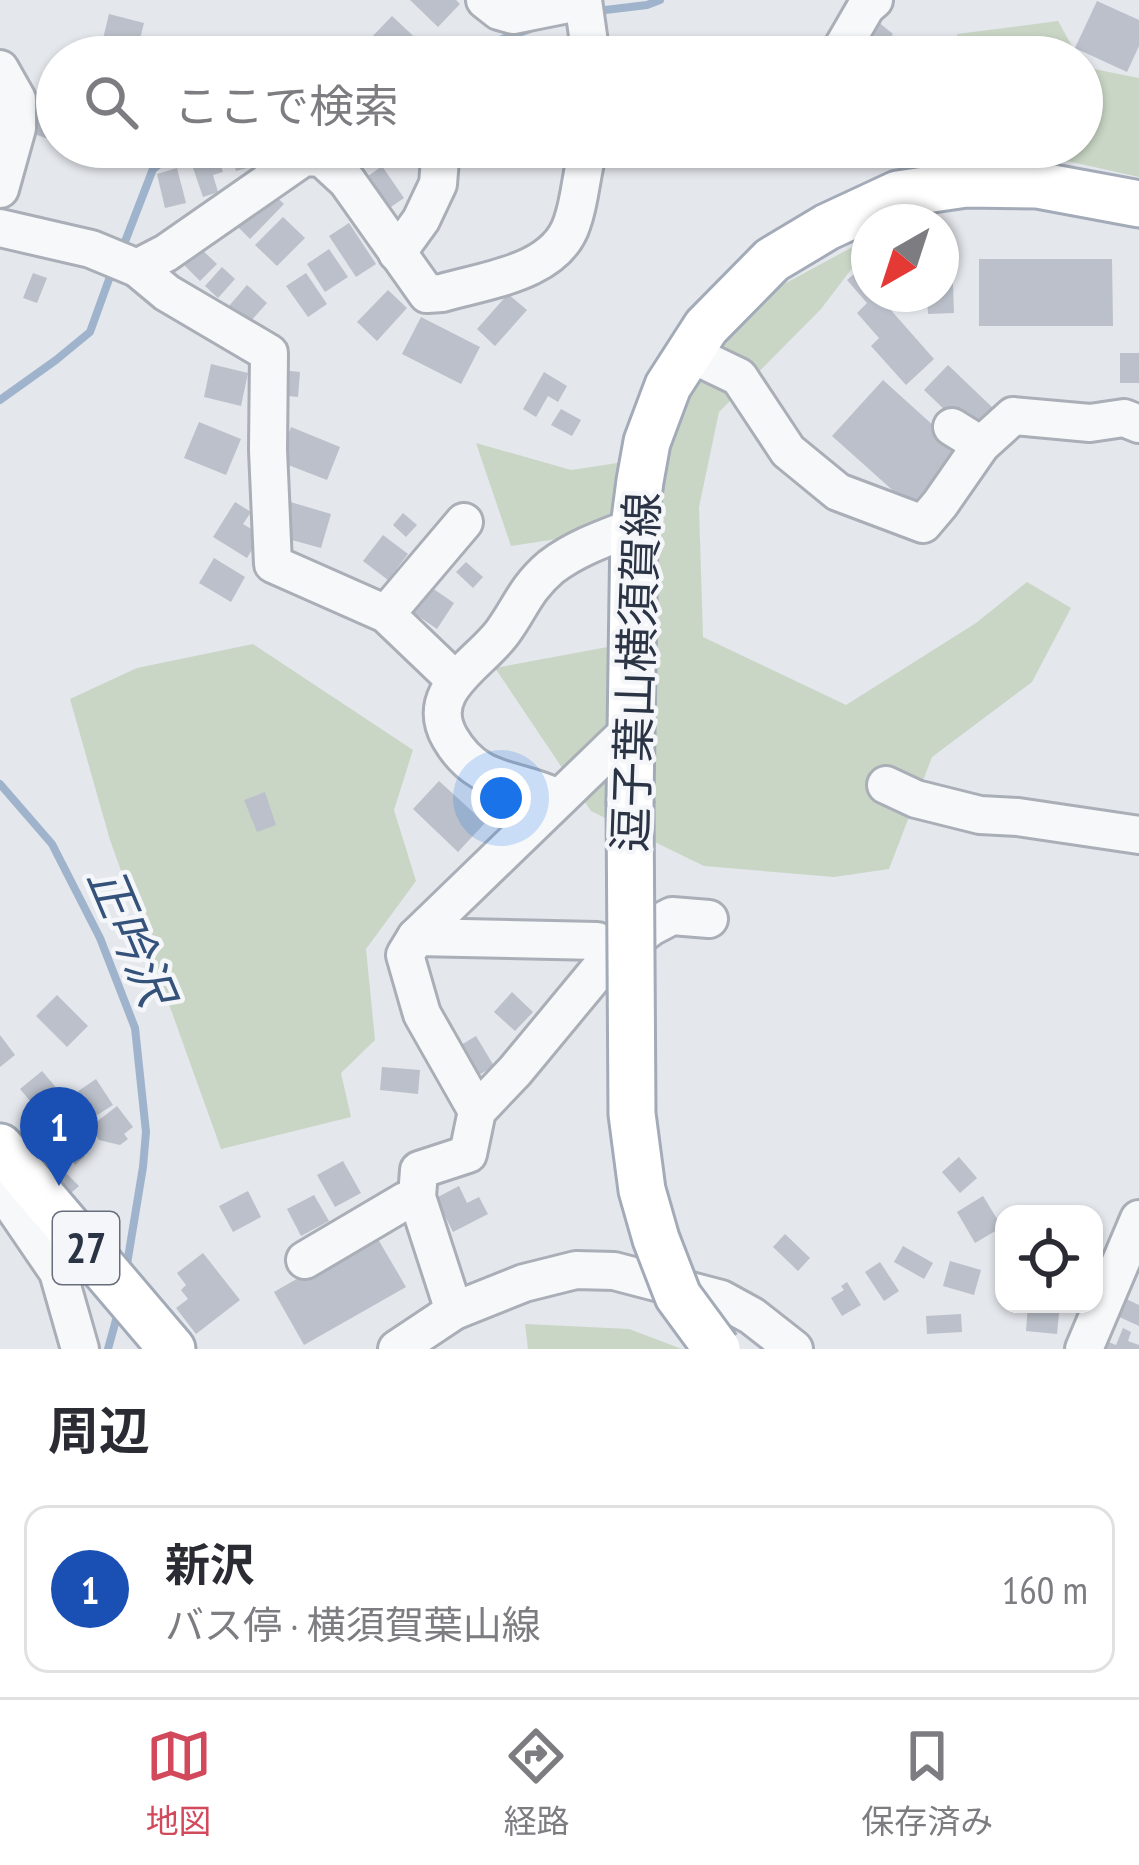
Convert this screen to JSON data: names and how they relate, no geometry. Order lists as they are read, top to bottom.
{
  "streets": {
    "main road": ["逗子葉山横須賀線", "27"]
  },
  "water": ["正吟沢"],
  "north": "bottom left",
  "page": {
    "search": "ここで検索",
    "pins": "1",
    "heading": "周辺",
    "list": [
      {
        "mark": "1",
        "name": "新沢",
        "note": "バス停 · 横須賀葉山線",
        "value": "160 m"
      }
    ],
    "nav": ["地図", "経路", "保存済み"]
  }
}
